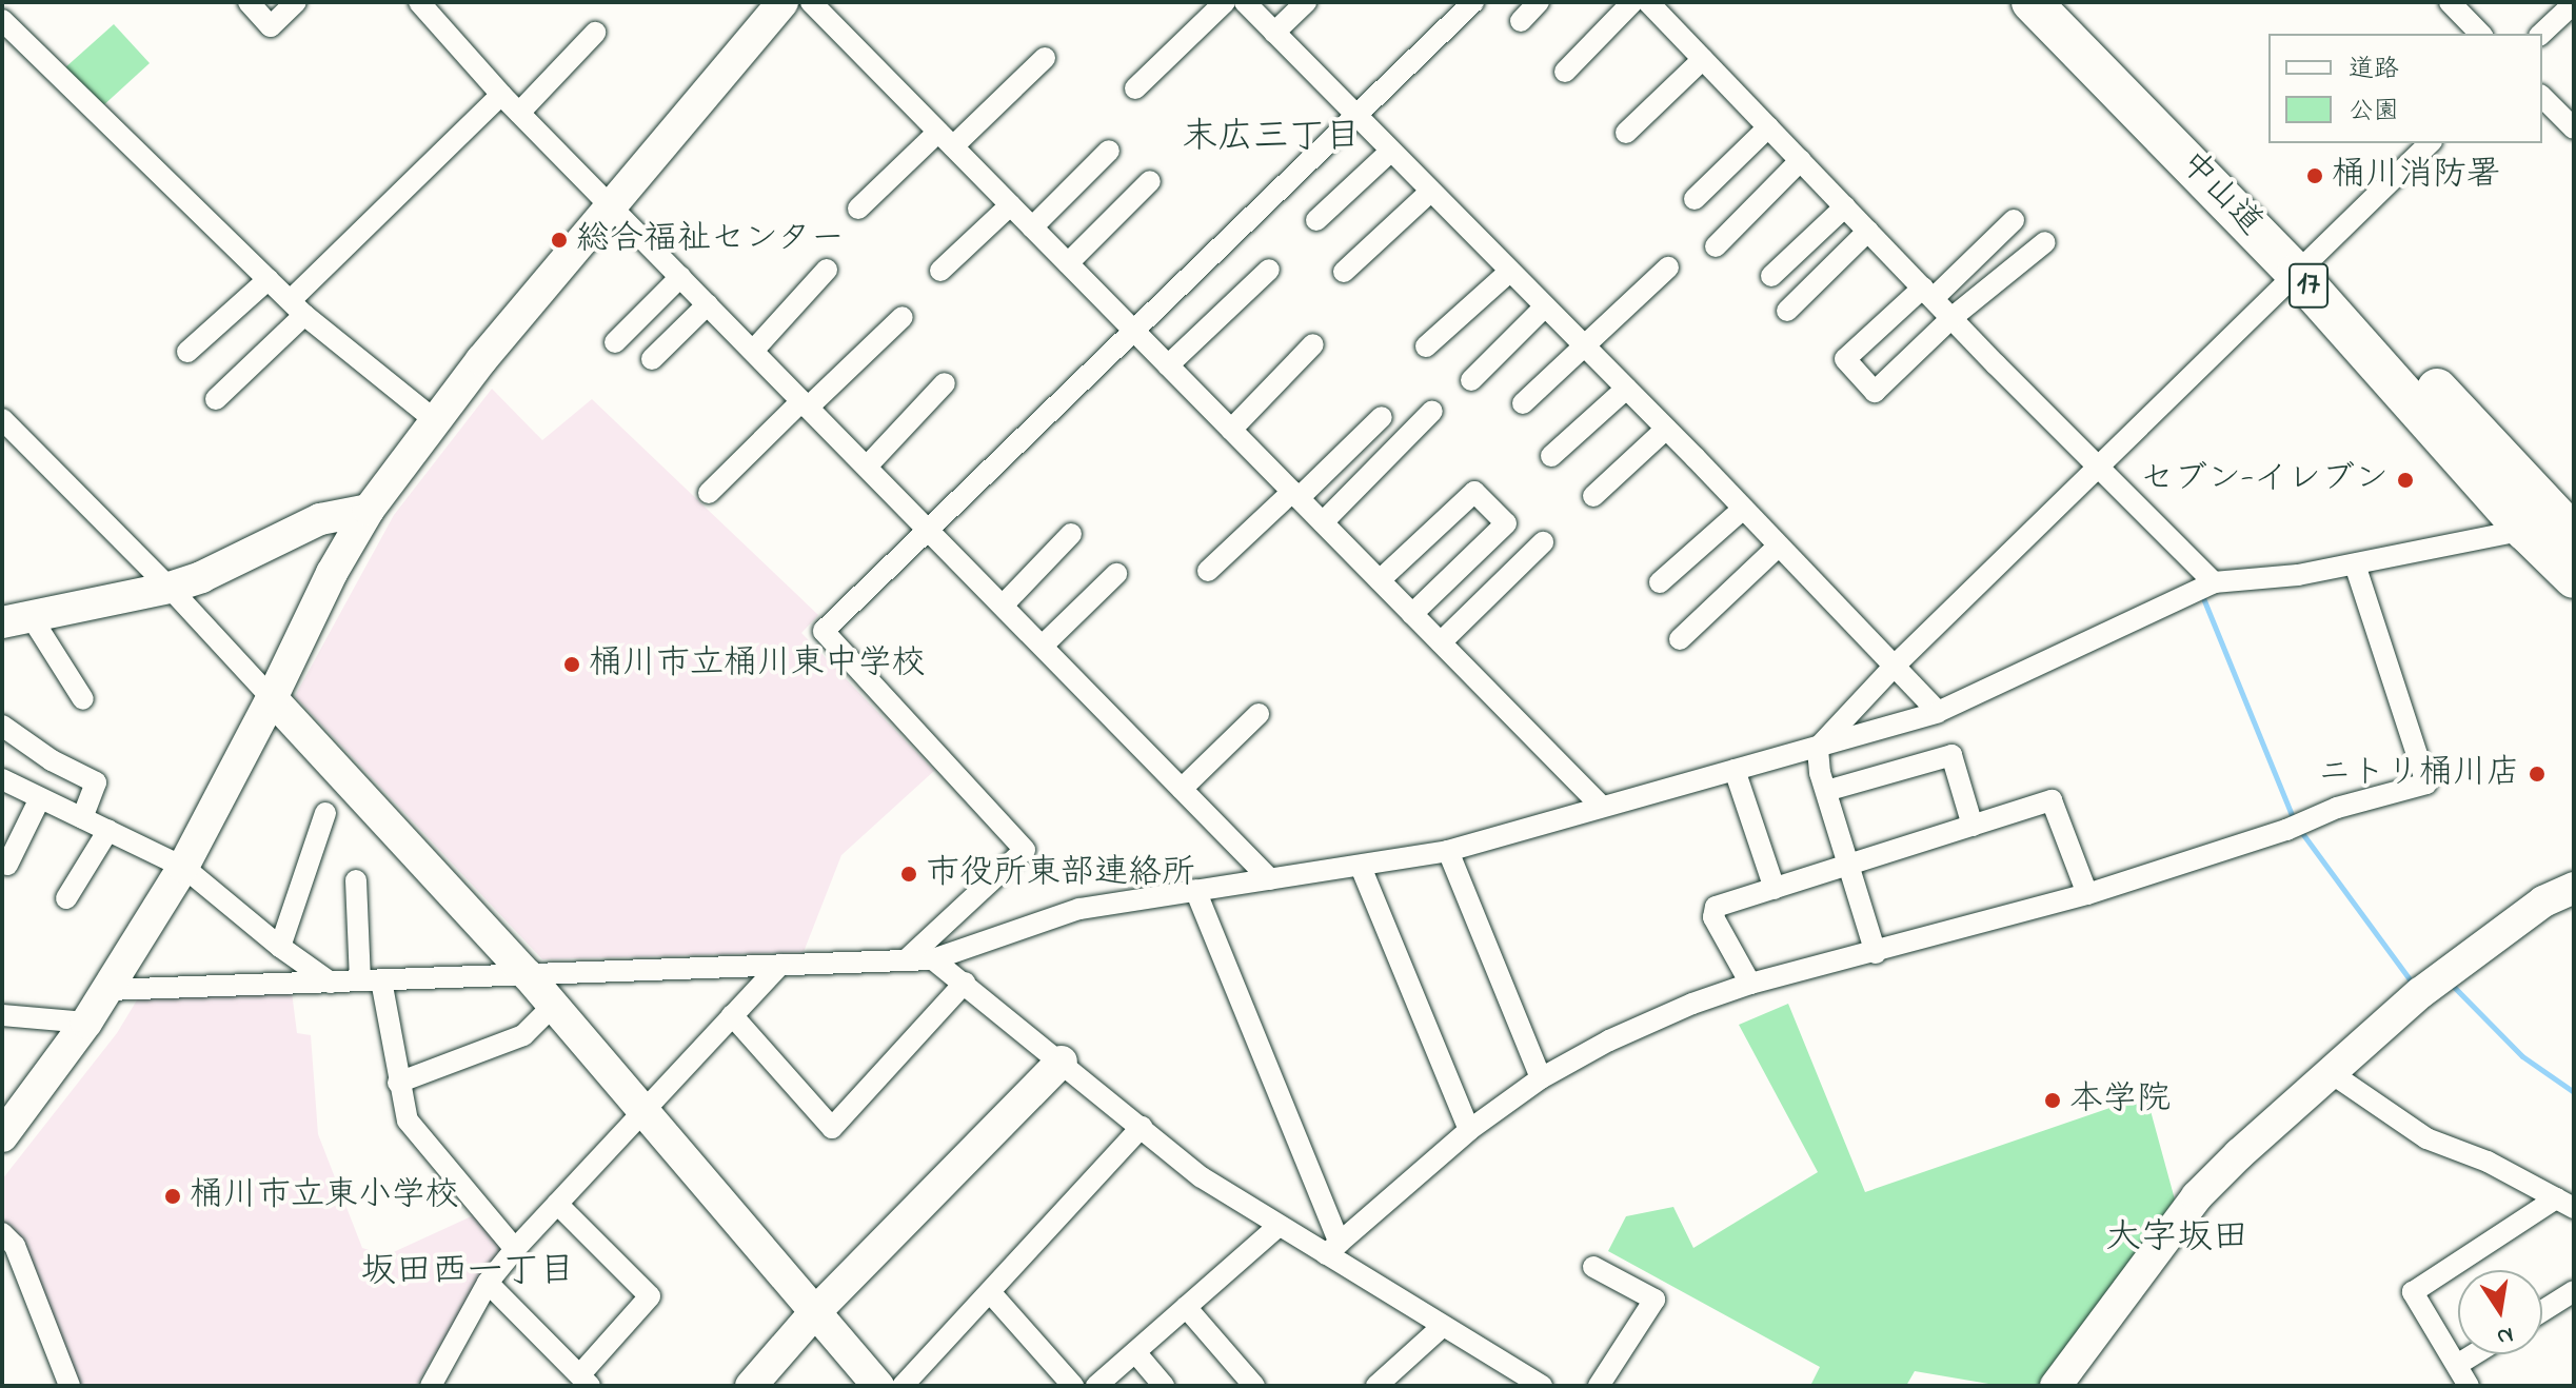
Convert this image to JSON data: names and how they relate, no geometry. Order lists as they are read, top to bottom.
{
  "streets": {
    "highway": ["中山道", "17"]
  },
  "districts": ["末広三丁目", "大字坂田", "坂田西一丁目"],
  "places": [
    "桶川消防署",
    "総合福祉センター",
    "セブン-イレブン",
    "桶川市立桶川東中学校",
    "ニトリ桶川店",
    "市役所東部連絡所",
    "本学院",
    "桶川市立東小学校"
  ],
  "legend": ["道路", "公園"],
  "north": "bottom"
}
